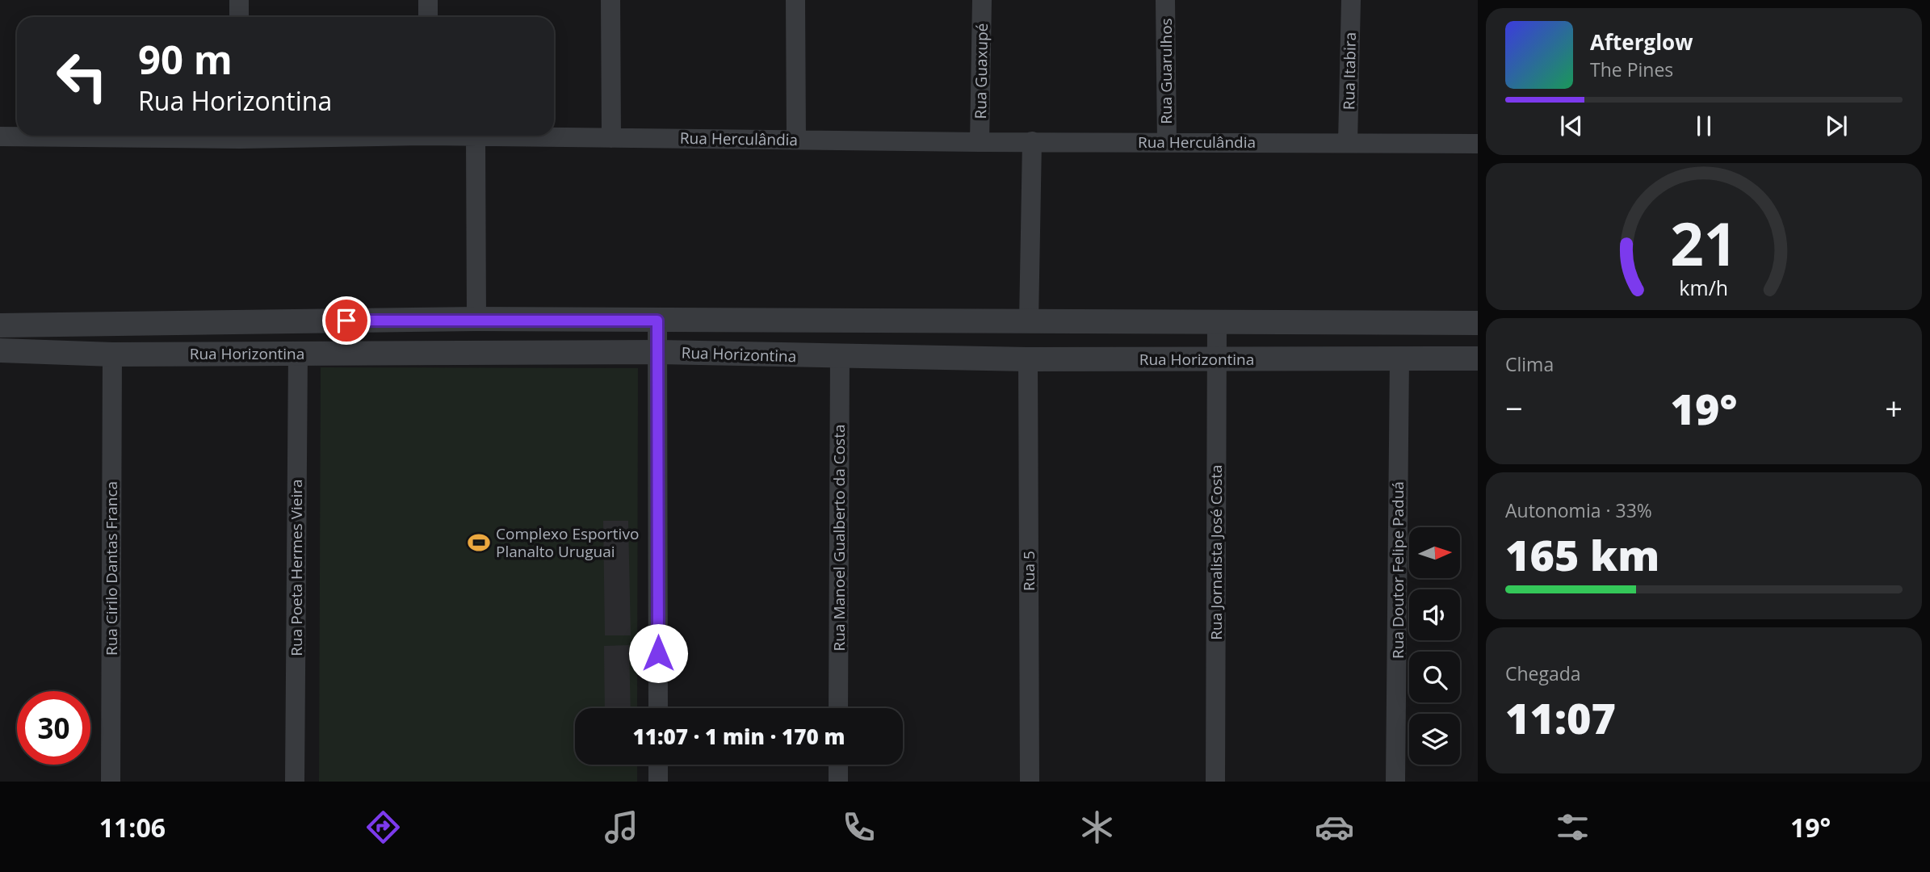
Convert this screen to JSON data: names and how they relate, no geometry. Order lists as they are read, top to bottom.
{
  "streets": {
    "street": [
      "Rua Guaxupé",
      "Rua Guarulhos",
      "Rua Itabira",
      "Rua Herculândia",
      "Rua Horizontina",
      "Rua Manoel Gualberto da Costa",
      "Rua Jornalista José Costa",
      "Rua Poeta Hermes Vieira",
      "Rua Cirilo Dantas Franca",
      "Rua Doutor Felipe Paduá",
      "Rua 5"
    ]
  },
  "crossings": [
    ["Rua Guaxupé", "Rua Herculândia"],
    ["Rua Guarulhos", "Rua Herculândia"],
    ["Rua Itabira", "Rua Herculândia"],
    ["Rua Horizontina", "Rua Manoel Gualberto da Costa"],
    ["Rua Horizontina", "Rua Jornalista José Costa"],
    ["Rua Horizontina", "Rua Poeta Hermes Vieira"],
    ["Rua Horizontina", "Rua Cirilo Dantas Franca"],
    ["Rua Horizontina", "Rua Doutor Felipe Paduá"],
    ["Rua Horizontina", "Rua 5"]
  ],
  "places": {
    "sports": ["Complexo Esportivo Planalto Uruguai"]
  },
  "north": "right",
  "page": {
    "turn": ["90 m", "Rua Horizontina"],
    "song": ["Afterglow", "The Pines"],
    "tile": [
      "Clima",
      ["Autonomia · 33%", "165 km"],
      ["Chegada", "11:07"]
    ],
    "heat": ["−", "19°", "+"],
    "limit": "30",
    "trip": "11:07 · 1 min · 170 m",
    "tabs": ["11:06", "19°"],
    "gauge": ["21", "km/h"]
  }
}
